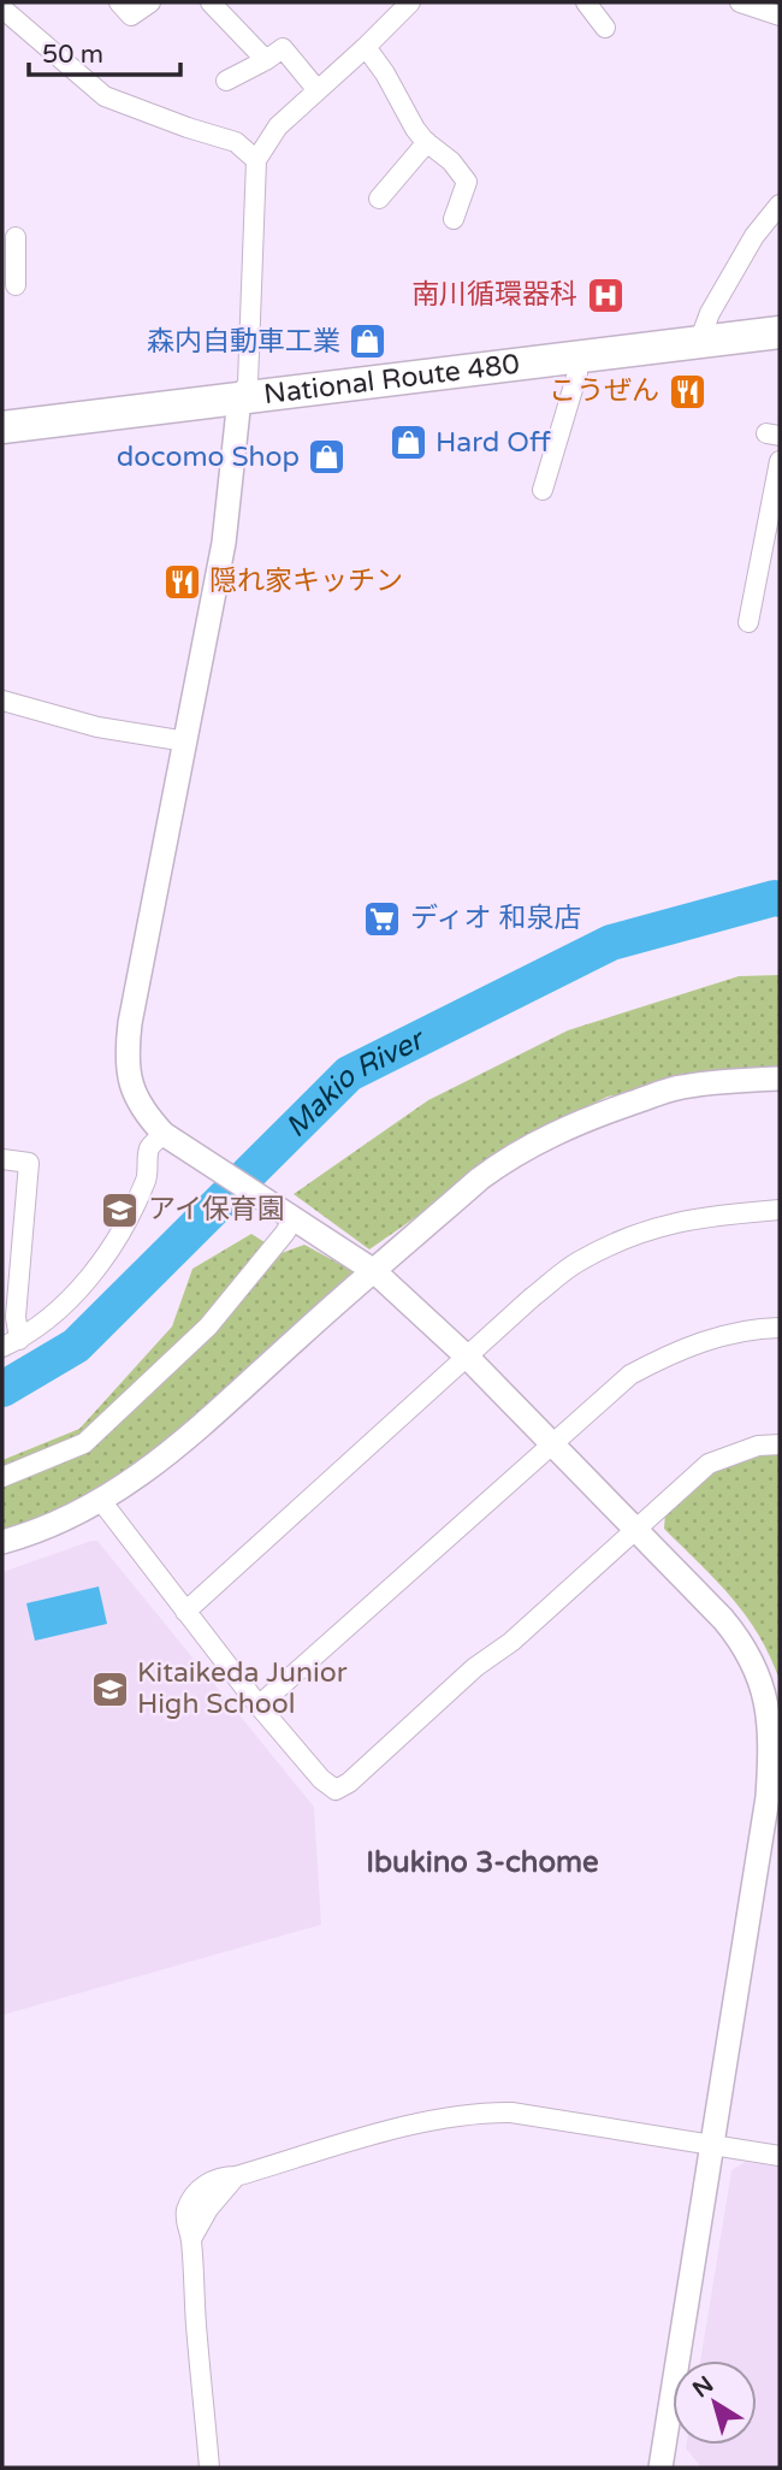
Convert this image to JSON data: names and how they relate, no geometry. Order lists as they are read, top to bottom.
{
  "streets": {
    "highway": ["National Route 480"]
  },
  "districts": ["Ibukino 3-chome"],
  "water": ["Makio River"],
  "places": {
    "hospital": ["南川循環器科"],
    "shop": ["森内自動車工業", "Hard Off", "docomo Shop"],
    "restaurant": ["こうぜん", "隠れ家キッチン"],
    "supermarket": ["ディオ 和泉店"],
    "school or university": ["アイ保育園", "Kitaikeda Junior High School"]
  },
  "scale_bar": "50 m",
  "north": "top left"
}
